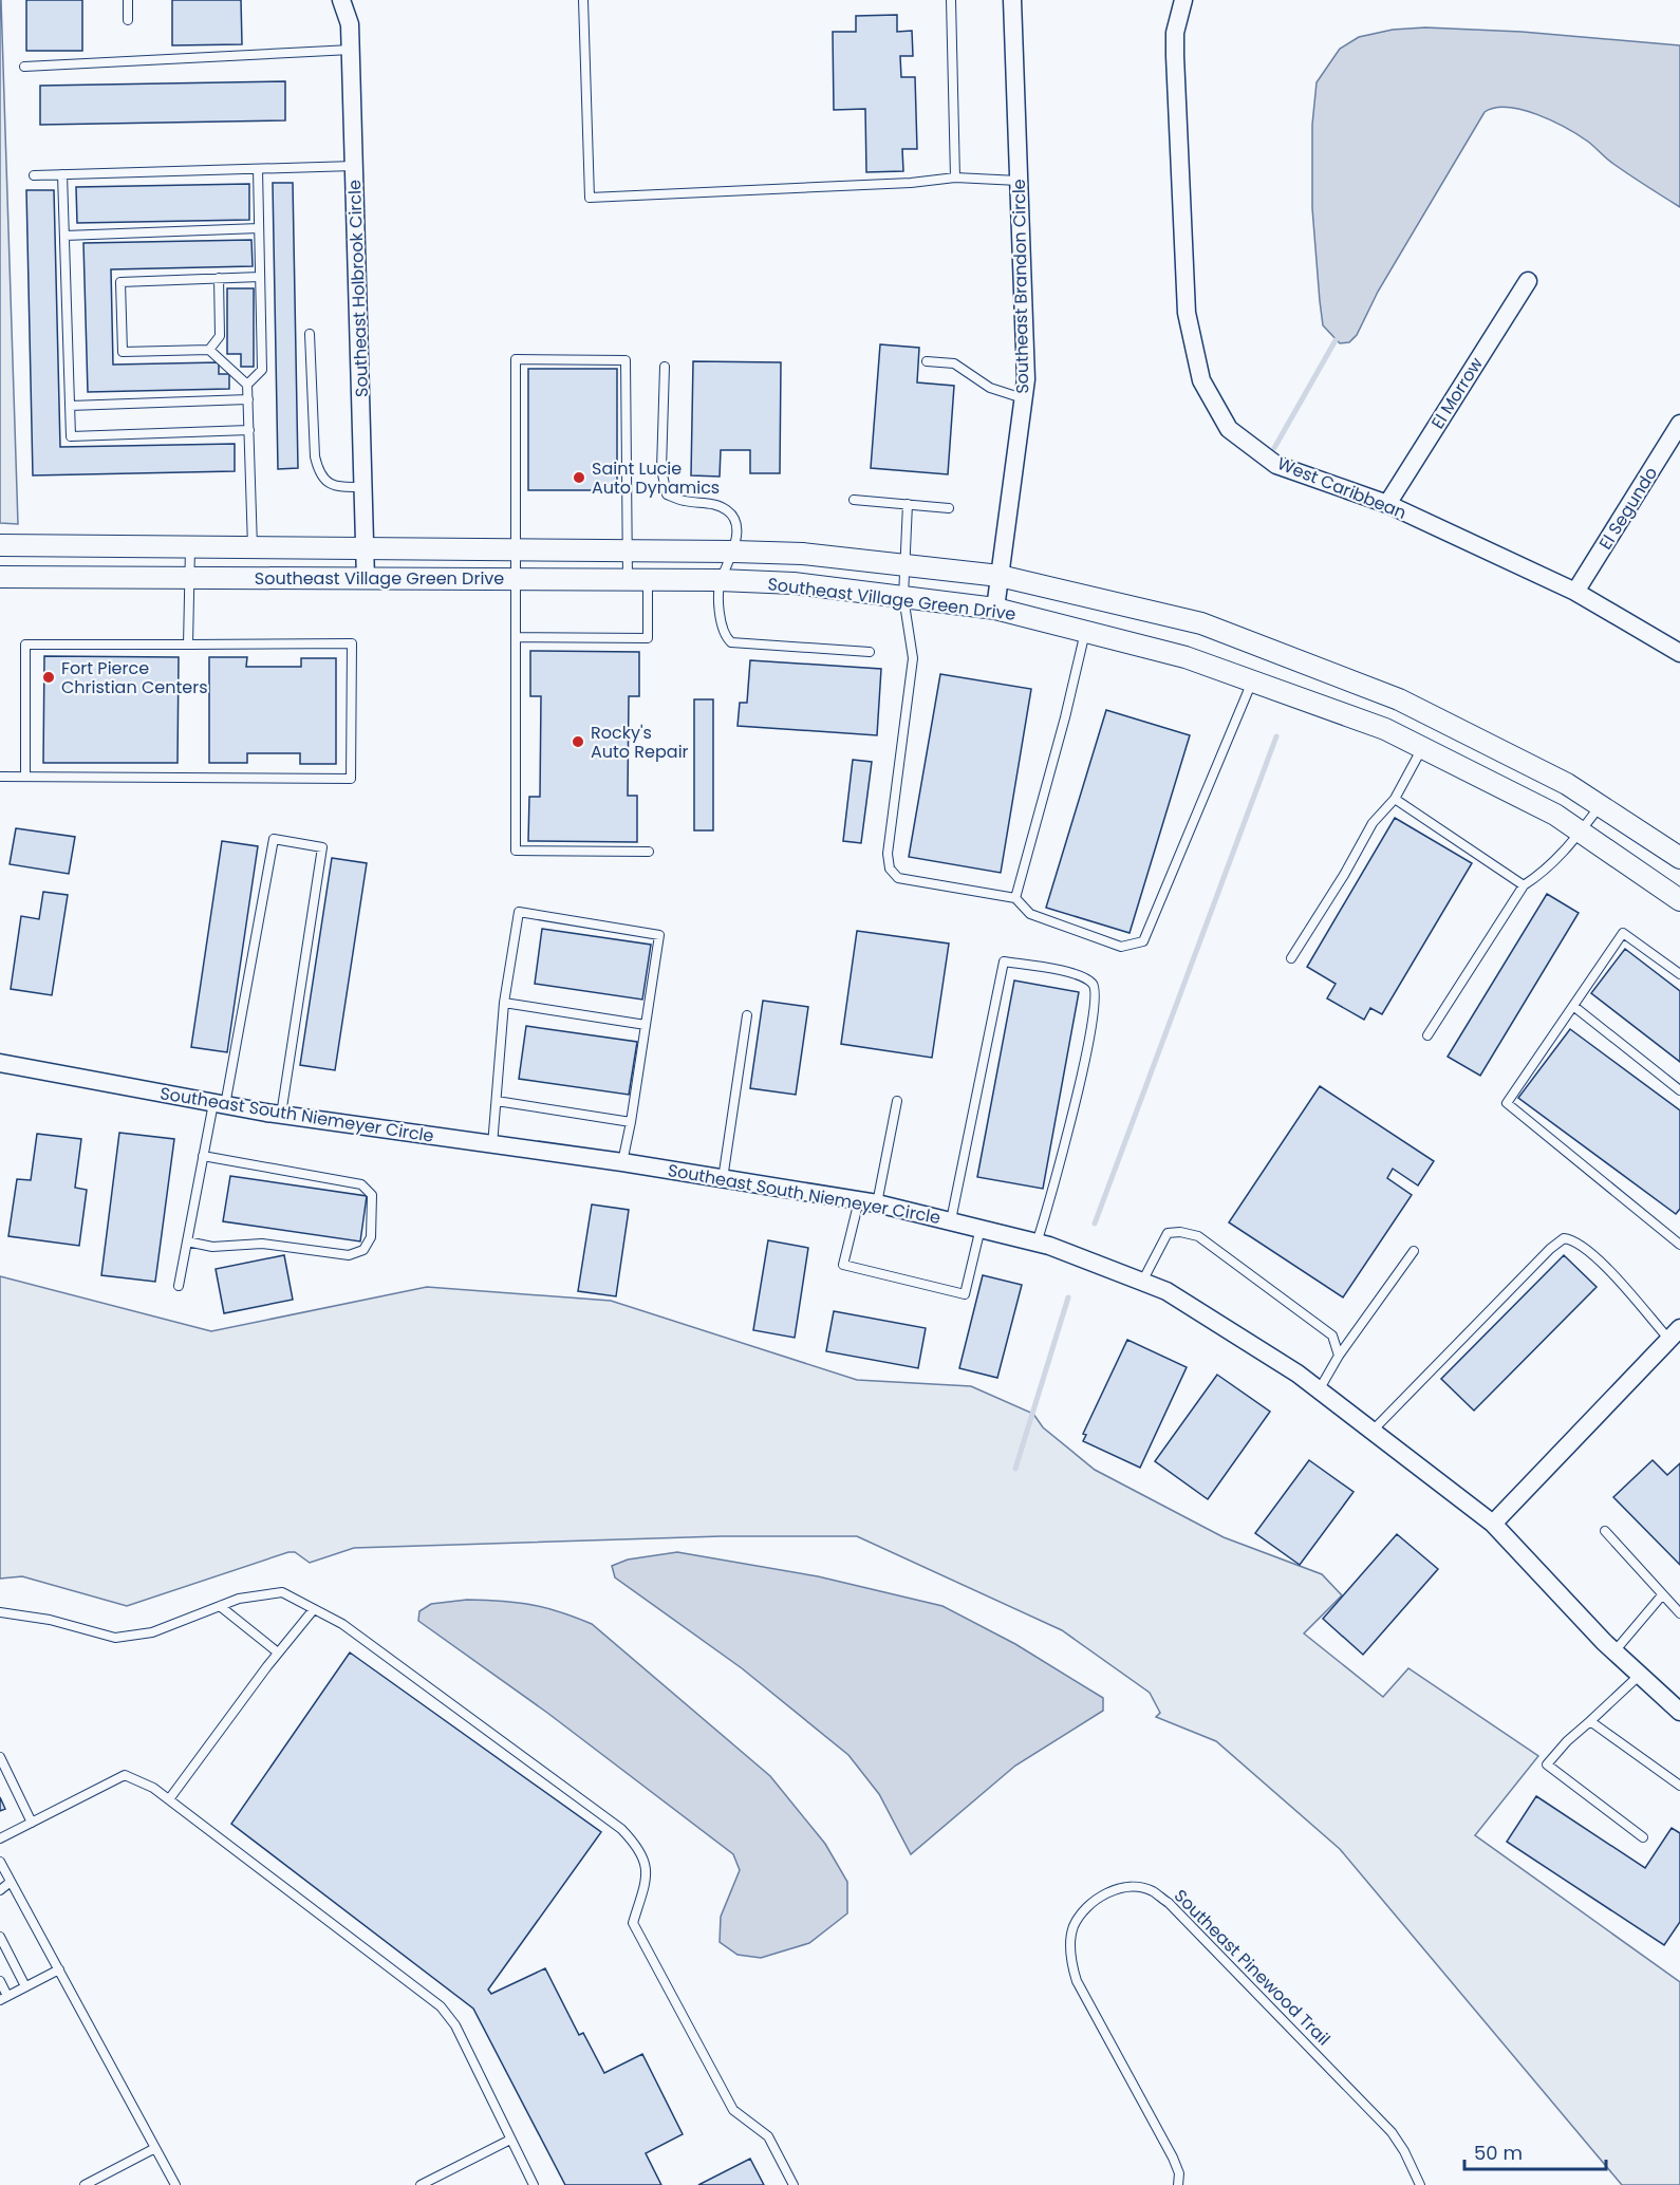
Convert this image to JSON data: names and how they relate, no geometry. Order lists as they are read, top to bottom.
{
  "streets": {
    "street": [
      "Southeast Brandon Circle",
      "Southeast Holbrook Circle",
      "El Morrow",
      "West Caribbean",
      "El Segundo",
      "Southeast Village Green Drive",
      "Southeast South Niemeyer Circle"
    ],
    "lane": ["Southeast Pinewood Trail"]
  },
  "crossings": [
    ["Southeast Brandon Circle", "Southeast Village Green Drive"],
    ["Southeast Holbrook Circle", "Southeast Village Green Drive"],
    ["El Morrow", "West Caribbean"],
    ["West Caribbean", "El Segundo"]
  ],
  "places": ["Saint Lucie Auto Dynamics", "Fort Pierce Christian Centers", "Rocky's Auto Repair"],
  "scale_bar": "50 m"
}
